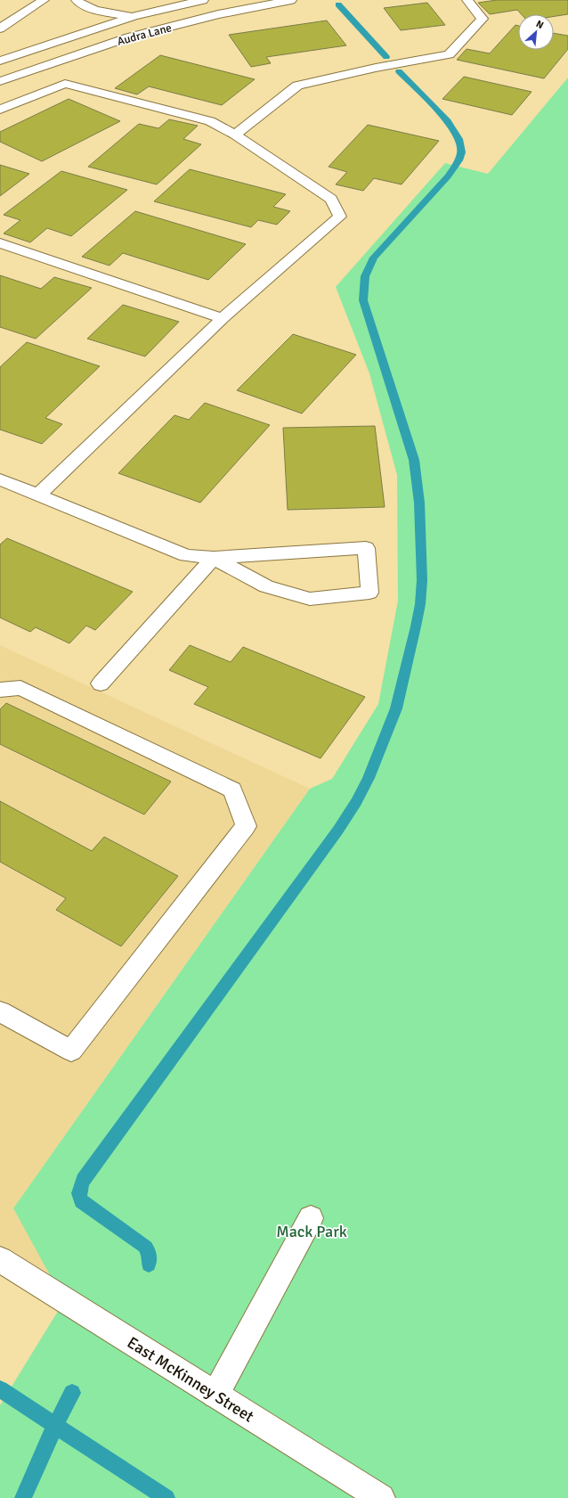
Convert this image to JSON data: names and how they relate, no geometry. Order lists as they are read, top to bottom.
{
  "streets": {
    "street": ["Audra Lane", "East McKinney Street"]
  },
  "parks": ["Mack Park"],
  "north": "top right"
}
